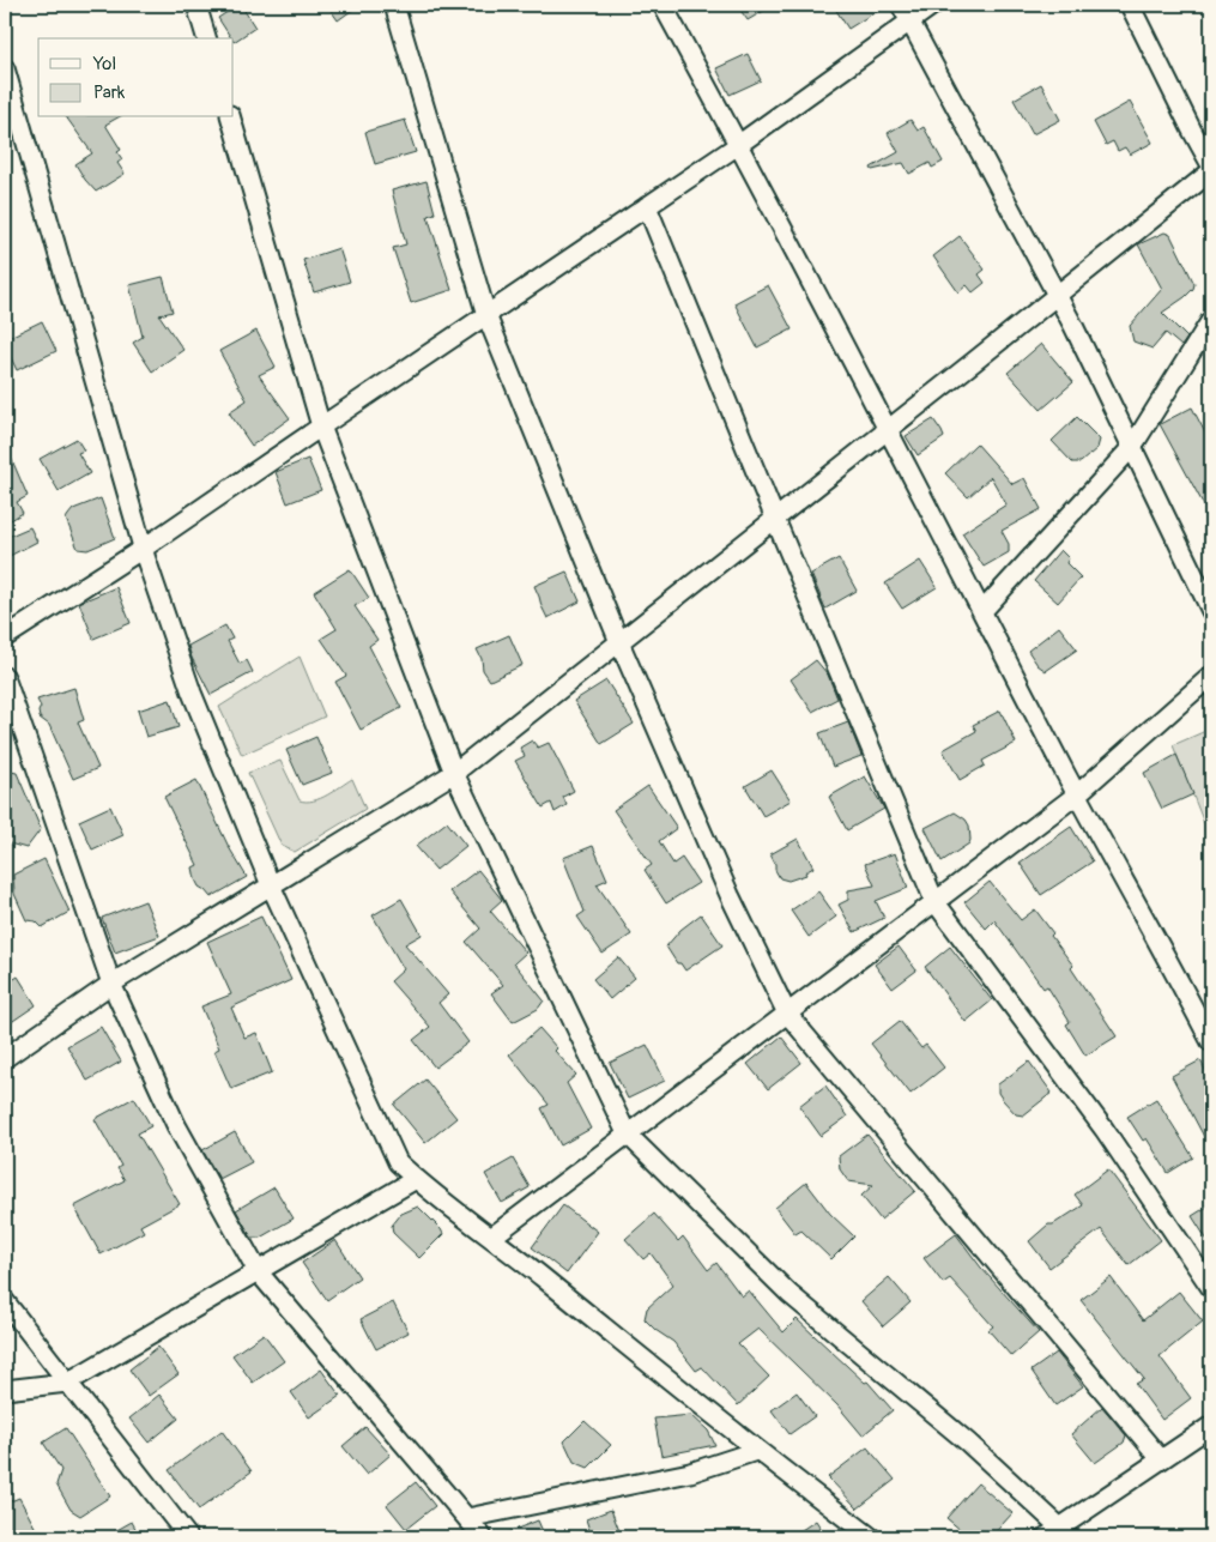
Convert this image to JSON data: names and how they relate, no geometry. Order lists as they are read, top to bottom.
{
  "legend": ["Yol", "Park"]
}
